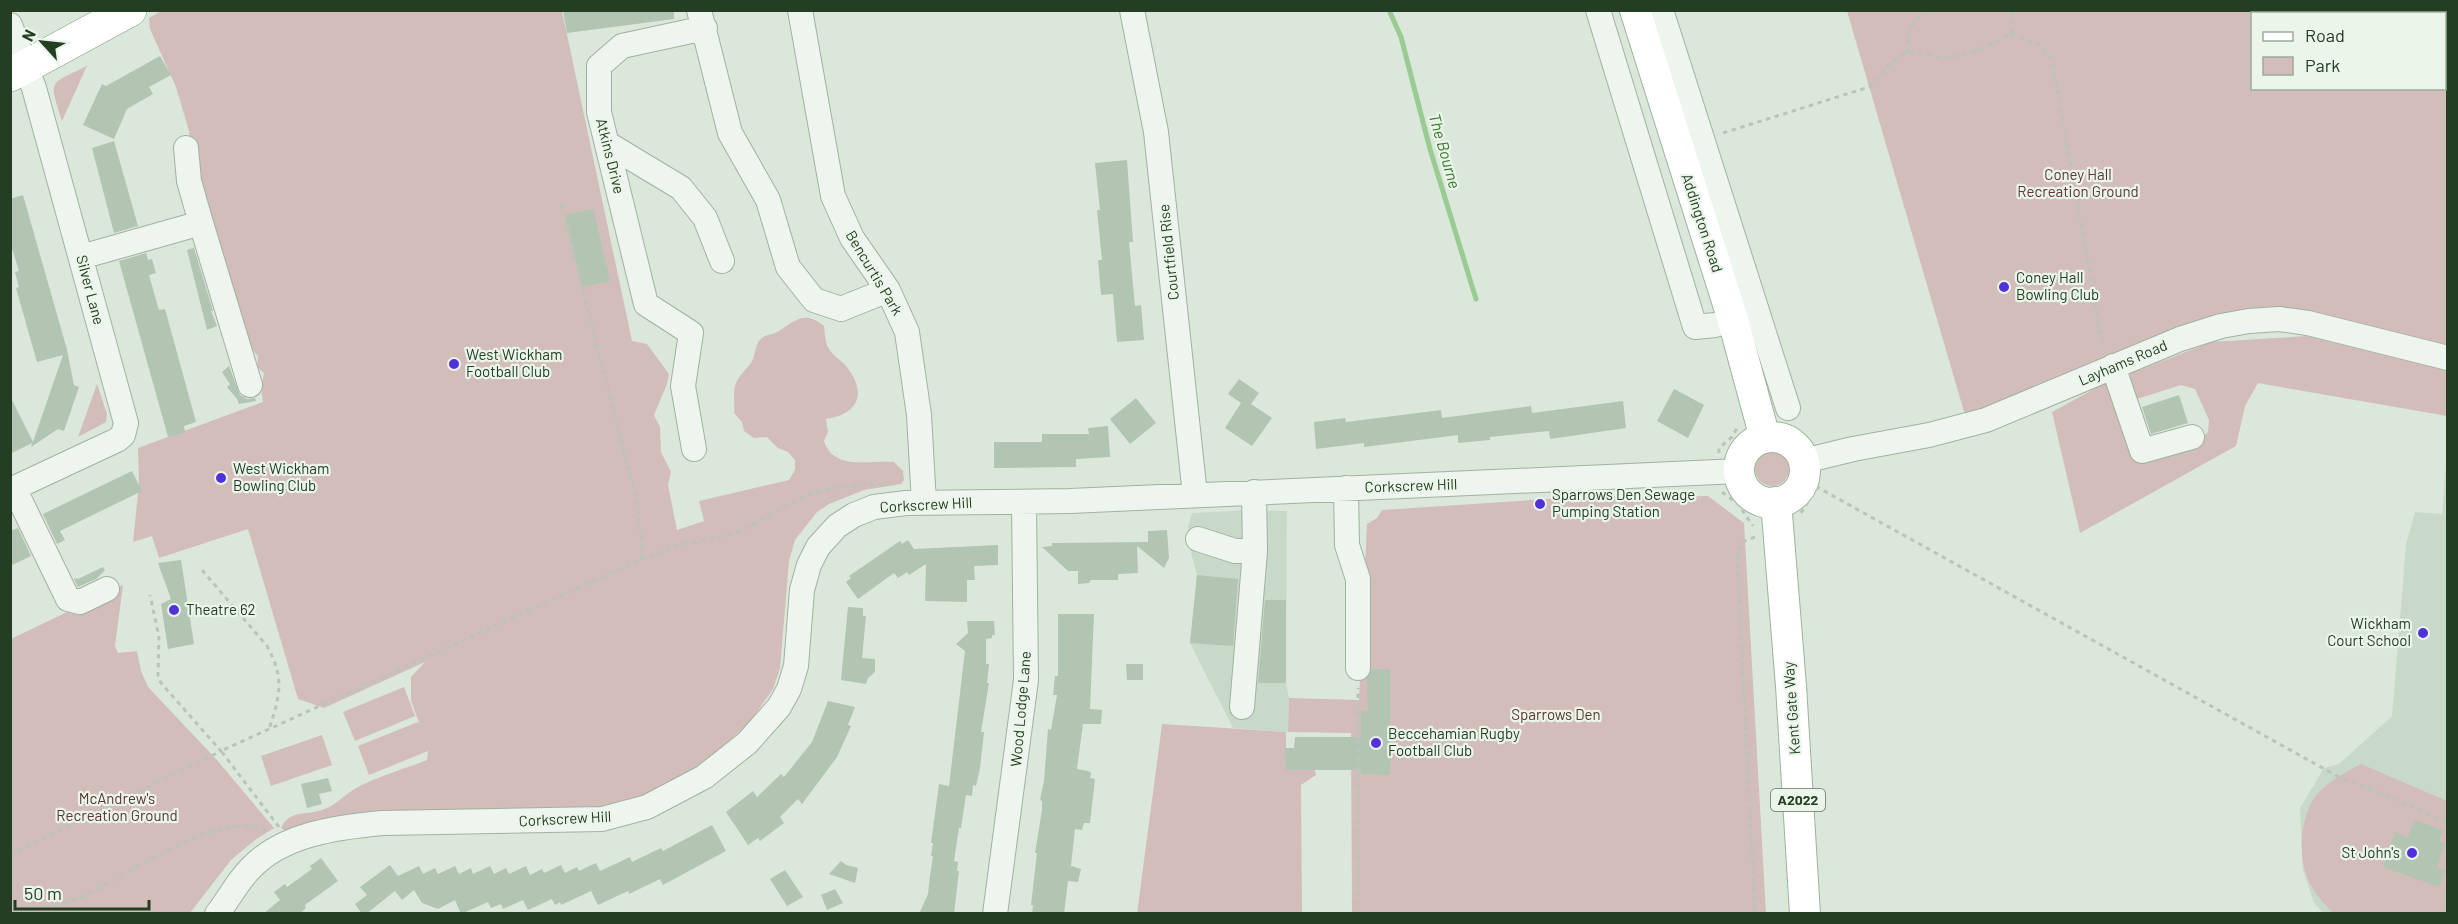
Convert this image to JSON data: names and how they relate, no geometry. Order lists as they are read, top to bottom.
{
  "streets": {
    "main road": ["Addington Road", "Kent Gate Way", "A2022"],
    "street": [
      "Atkins Drive",
      "Courtfield Rise",
      "Bencurtis Park",
      "Silver Lane",
      "Layhams Road",
      "Corkscrew Hill",
      "Wood Lodge Lane"
    ]
  },
  "crossings": [
    ["Addington Road", "Layhams Road"],
    ["Addington Road", "Corkscrew Hill"],
    ["Addington Road", "Kent Gate Way"],
    ["Courtfield Rise", "Corkscrew Hill"],
    ["Bencurtis Park", "Corkscrew Hill"],
    ["Layhams Road", "Corkscrew Hill"],
    ["Layhams Road", "Kent Gate Way"],
    ["Corkscrew Hill", "Kent Gate Way"],
    ["Corkscrew Hill", "Wood Lodge Lane"]
  ],
  "water": ["The Bourne"],
  "parks": ["Coney Hall Recreation Ground", "Sparrows Den", "McAndrew's Recreation Ground"],
  "places": [
    "Coney Hall Bowling Club",
    "West Wickham Football Club",
    "West Wickham Bowling Club",
    "Sparrows Den Sewage Pumping Station",
    "Theatre 62",
    "Wickham Court School",
    "Beccehamian Rugby Football Club",
    "St John's"
  ],
  "legend": ["Road", "Park"],
  "scale_bar": "50 m",
  "north": "top left"
}
